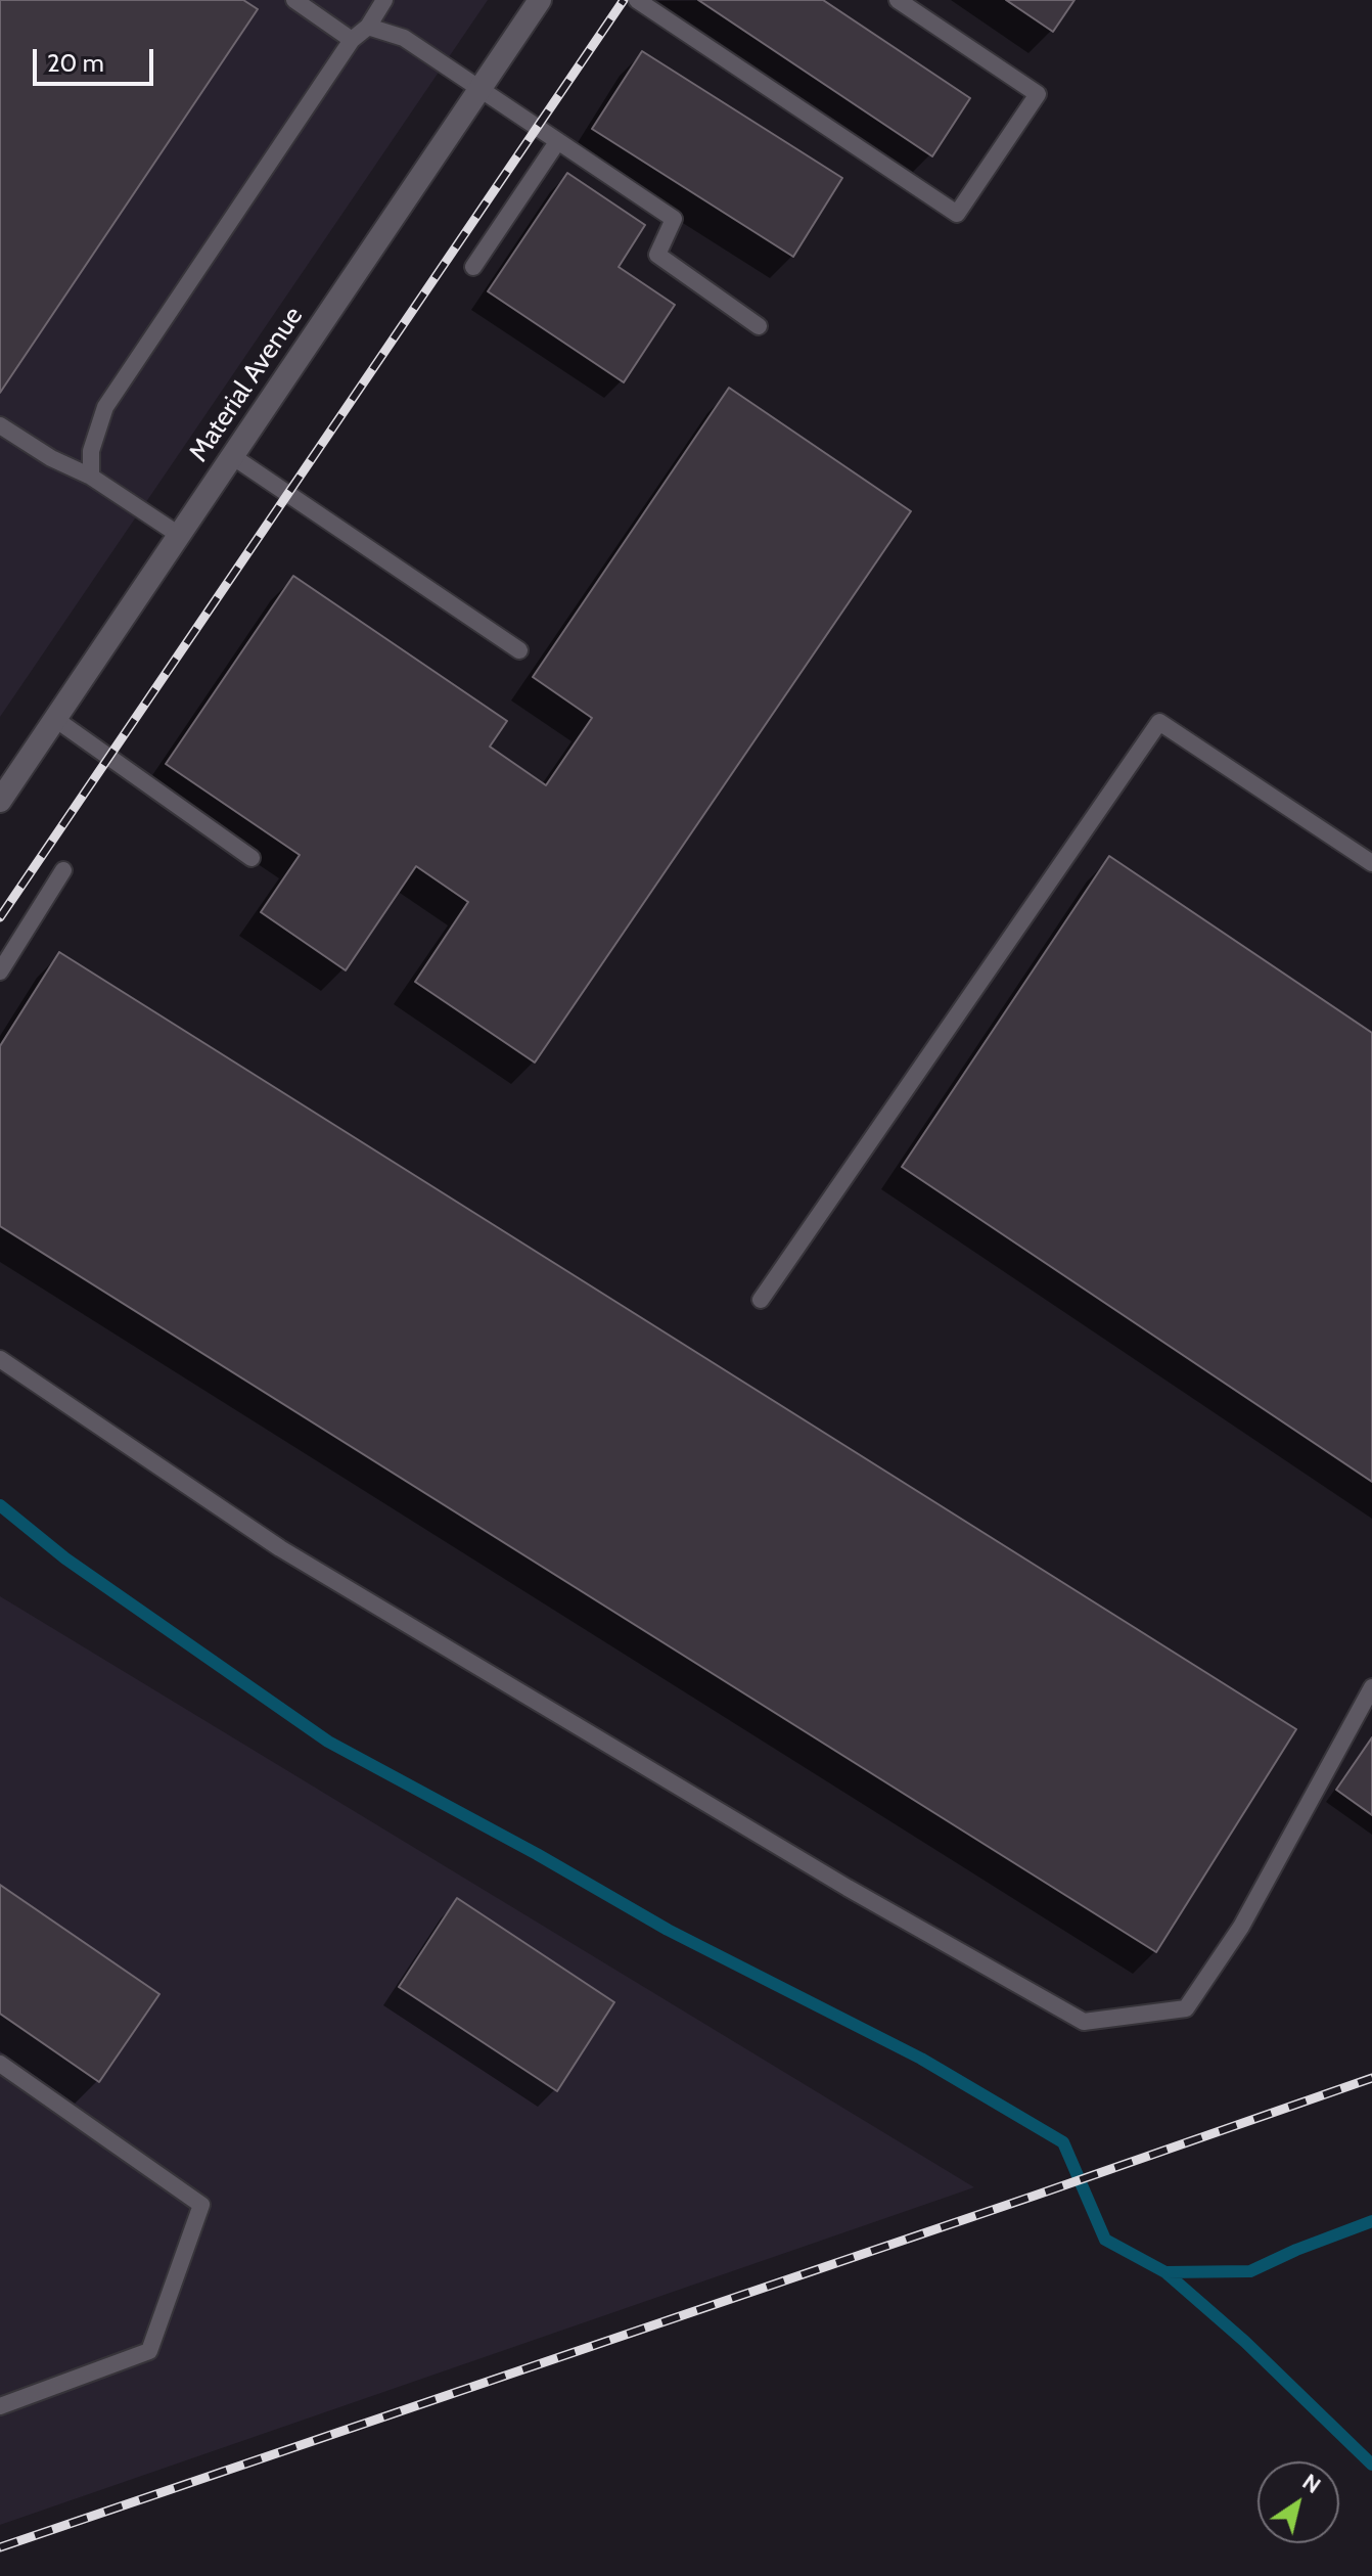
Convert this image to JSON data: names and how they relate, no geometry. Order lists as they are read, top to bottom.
{
  "streets": {
    "street": ["Material Avenue"]
  },
  "scale_bar": "20 m",
  "north": "top right"
}
